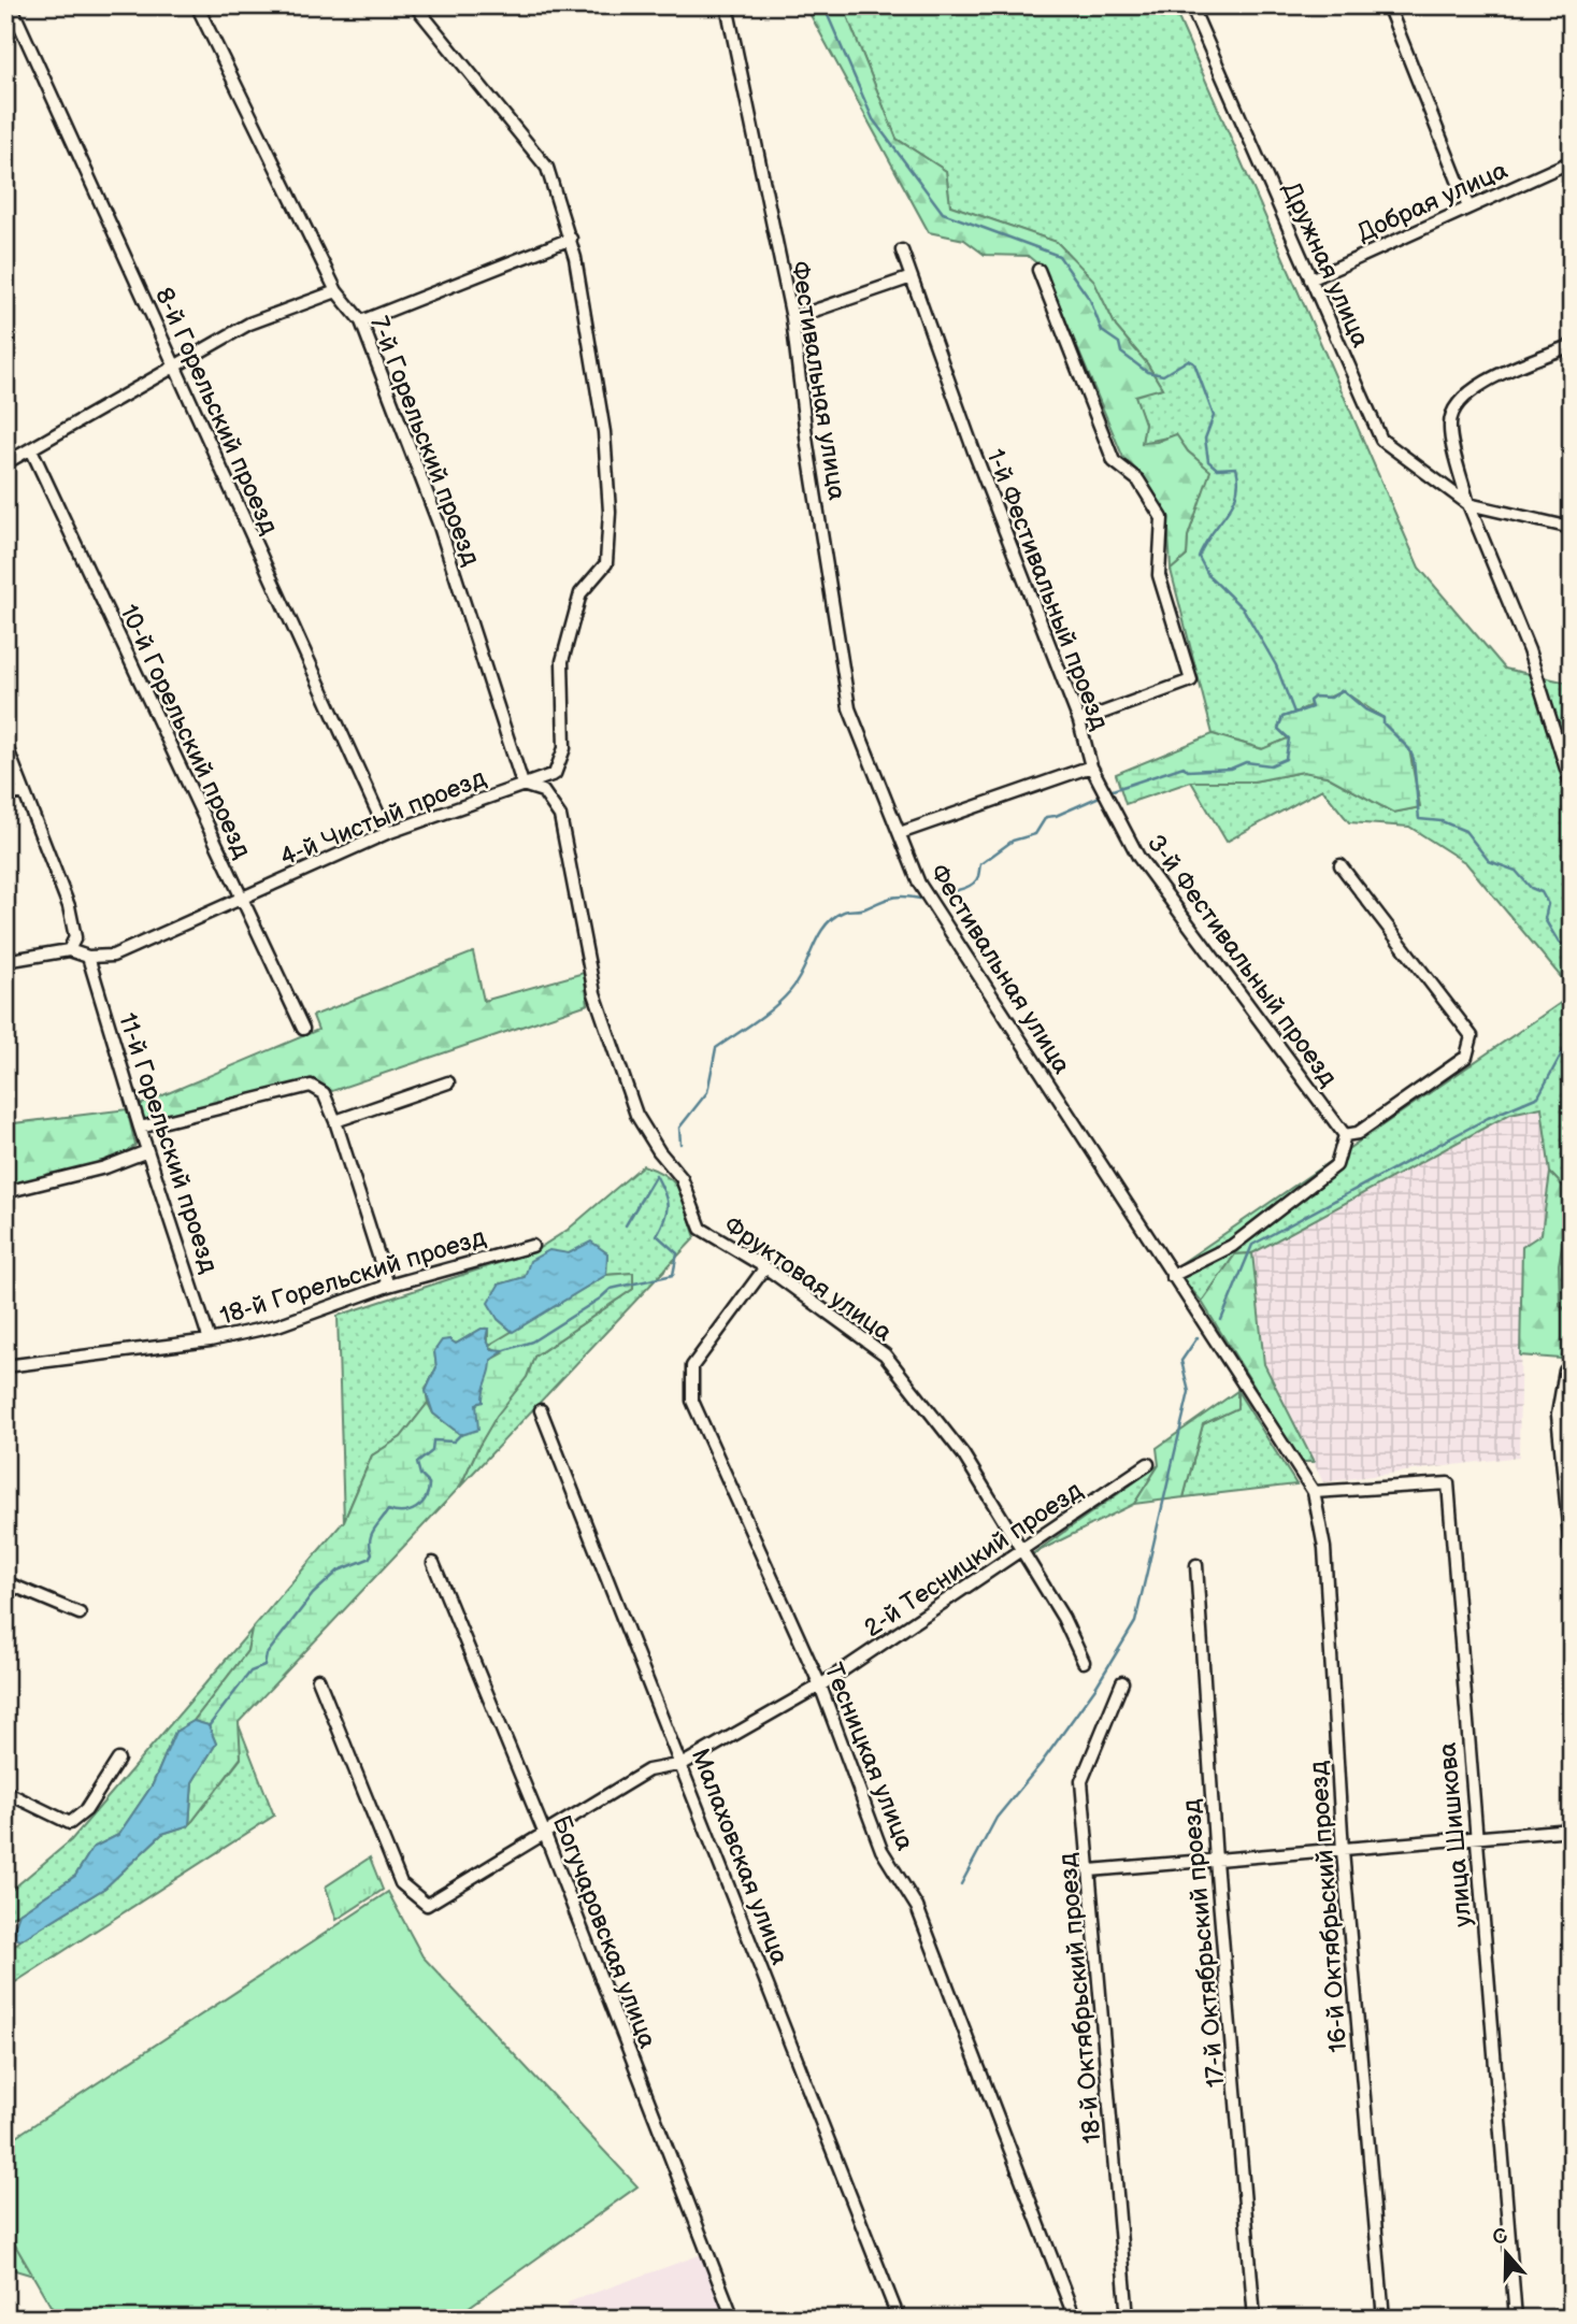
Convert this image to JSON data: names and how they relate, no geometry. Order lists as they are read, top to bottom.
{
  "streets": {
    "street": [
      "Добрая улица",
      "Дружная улица",
      "Фестивальная улица",
      "8-й Горельский проезд",
      "7-й Горельский проезд",
      "1-й Фестивальный проезд",
      "10-й Горельский проезд",
      "4-й Чистый проезд",
      "3-й Фестивальный проезд",
      "11-й Горельский проезд",
      "18-й Горельский проезд",
      "Фруктовая улица",
      "2-й Тесницкий проезд",
      "Тесницкая улица",
      "улица Шишкова",
      "Малаховская улица",
      "16-й Октябрьский проезд",
      "Богучаровская улица",
      "17-й Октябрьский проезд",
      "18-й Октябрьский проезд"
    ]
  },
  "crossings": [
    ["Добрая улица", "Дружная улица"],
    ["Фестивальная улица", "1-й Фестивальный проезд"],
    ["Фестивальная улица", "улица Шишкова"],
    ["Фестивальная улица", "16-й Октябрьский проезд"],
    ["8-й Горельский проезд", "4-й Чистый проезд"],
    ["7-й Горельский проезд", "4-й Чистый проезд"],
    ["7-й Горельский проезд", "Фруктовая улица"],
    ["1-й Фестивальный проезд", "3-й Фестивальный проезд"],
    ["10-й Горельский проезд", "4-й Чистый проезд"],
    ["4-й Чистый проезд", "11-й Горельский проезд"],
    ["4-й Чистый проезд", "Фруктовая улица"],
    ["11-й Горельский проезд", "18-й Горельский проезд"],
    ["Фруктовая улица", "2-й Тесницкий проезд"],
    ["Фруктовая улица", "Тесницкая улица"],
    ["2-й Тесницкий проезд", "Тесницкая улица"],
    ["2-й Тесницкий проезд", "Малаховская улица"],
    ["2-й Тесницкий проезд", "Богучаровская улица"],
    ["улица Шишкова", "16-й Октябрьский проезд"]
  ],
  "north": "top"
}
